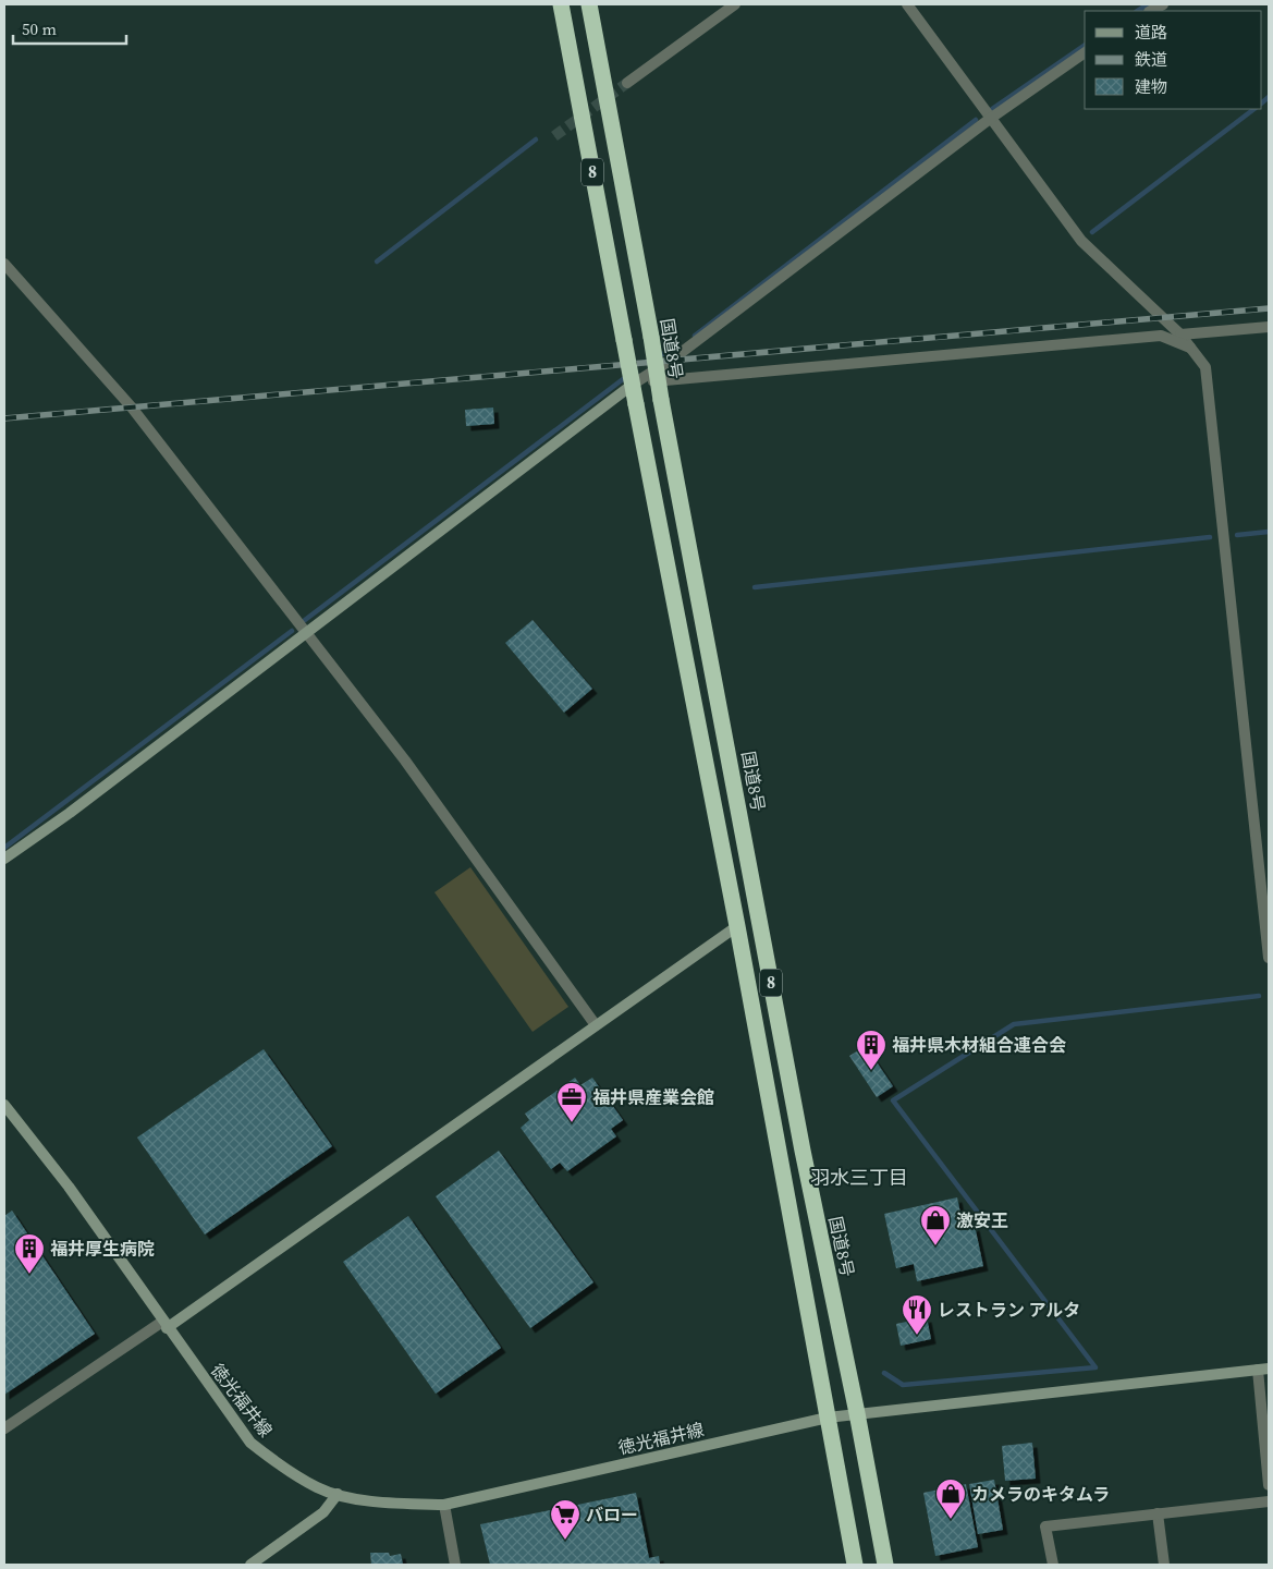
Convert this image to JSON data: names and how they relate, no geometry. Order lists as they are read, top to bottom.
{
  "streets": {
    "highway": ["8", "国道8号"],
    "street": ["徳光福井線"]
  },
  "crossings": [
    ["8", "徳光福井線"],
    ["国道8号", "徳光福井線"]
  ],
  "districts": ["羽水三丁目"],
  "places": {
    "building": ["福井県木材組合連合会", "福井厚生病院"],
    "office": ["福井県産業会館"],
    "shop": ["激安王", "カメラのキタムラ"],
    "restaurant": ["レストラン アルタ"],
    "supermarket": ["バロー"]
  },
  "legend": ["道路", "鉄道", "建物"],
  "scale_bar": "50 m"
}
